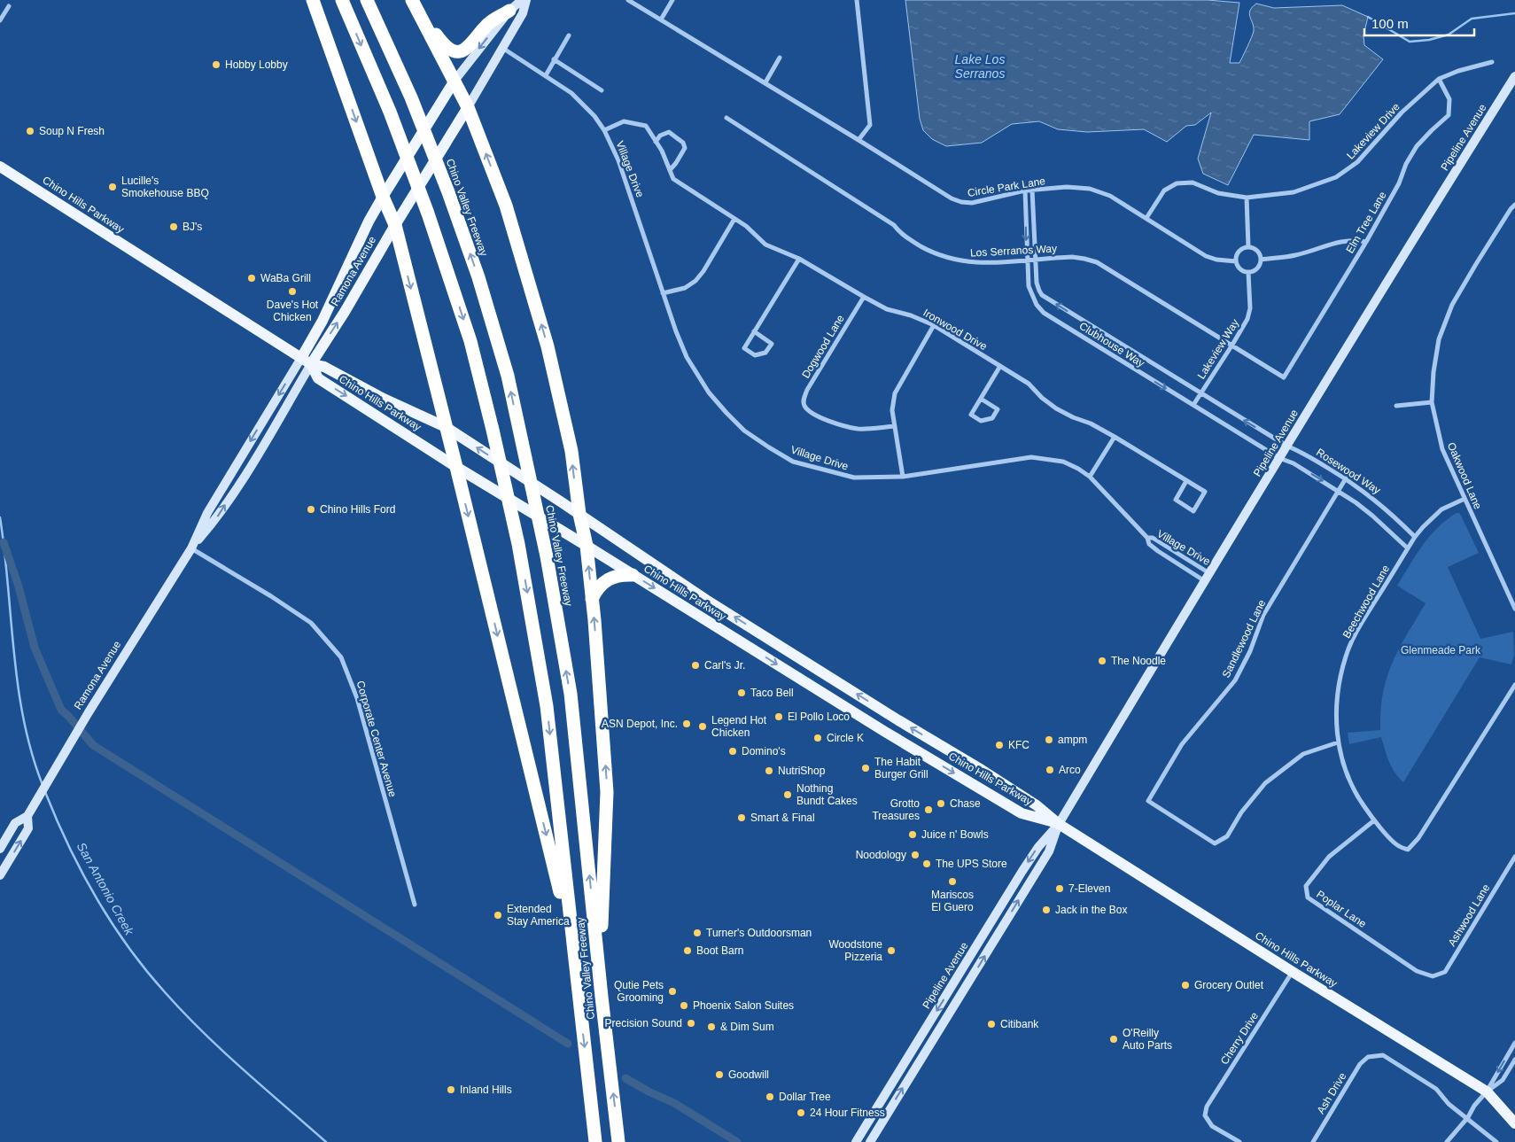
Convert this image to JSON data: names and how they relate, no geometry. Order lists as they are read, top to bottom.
{
  "streets": {
    "highway": ["Chino Valley Freeway"],
    "main road": ["Pipeline Avenue", "Chino Hills Parkway", "Ramona Avenue"],
    "street": [
      "Lakeview Drive",
      "Village Drive",
      "Circle Park Lane",
      "Elm Tree Lane",
      "Los Serranos Way",
      "Ironwood Drive",
      "Clubhouse Way",
      "Dogwood Lane",
      "Lakeview Way",
      "Rosewood Way",
      "Oakwood Lane",
      "Beechwood Lane",
      "Sandlewood Lane",
      "Corporate Center Avenue",
      "Poplar Lane",
      "Ashwood Lane",
      "Cherry Drive",
      "Ash Drive"
    ]
  },
  "crossings": [
    ["Lakeview Drive", "Circle Park Lane"],
    ["Lakeview Drive", "Elm Tree Lane"],
    ["Pipeline Avenue", "Village Drive"],
    ["Pipeline Avenue", "Chino Hills Parkway"],
    ["Pipeline Avenue", "Clubhouse Way"],
    ["Pipeline Avenue", "Rosewood Way"],
    ["Village Drive", "Ramona Avenue"],
    ["Village Drive", "Ironwood Drive"],
    ["Circle Park Lane", "Clubhouse Way"],
    ["Circle Park Lane", "Lakeview Way"],
    ["Chino Hills Parkway", "Ramona Avenue"],
    ["Chino Hills Parkway", "Cherry Drive"],
    ["Elm Tree Lane", "Los Serranos Way"],
    ["Los Serranos Way", "Clubhouse Way"],
    ["Los Serranos Way", "Lakeview Way"],
    ["Ramona Avenue", "Corporate Center Avenue"],
    ["Ironwood Drive", "Dogwood Lane"],
    ["Clubhouse Way", "Lakeview Way"],
    ["Clubhouse Way", "Rosewood Way"],
    ["Rosewood Way", "Beechwood Lane"],
    ["Rosewood Way", "Sandlewood Lane"],
    ["Oakwood Lane", "Beechwood Lane"],
    ["Beechwood Lane", "Sandlewood Lane"],
    ["Beechwood Lane", "Poplar Lane"],
    ["Poplar Lane", "Ashwood Lane"]
  ],
  "water": ["Lake Los Serranos", "San Antonio Creek"],
  "parks": ["Glenmeade Park"],
  "places": [
    "Hobby Lobby",
    "Soup N Fresh",
    "Lucille's Smokehouse BBQ",
    "BJ's",
    "WaBa Grill",
    "Dave's Hot Chicken",
    "Chino Hills Ford",
    "The Noodle",
    "Carl's Jr.",
    "Taco Bell",
    "El Pollo Loco",
    "ASN Depot, Inc.",
    "Legend Hot Chicken",
    "Circle K",
    "ampm",
    "KFC",
    "Domino's",
    "The Habit Burger Grill",
    "Arco",
    "NutriShop",
    "Nothing Bundt Cakes",
    "Chase",
    "Grotto Treasures",
    "Smart & Final",
    "Juice n' Bowls",
    "Noodology",
    "The UPS Store",
    "Mariscos El Guero",
    "7-Eleven",
    "Jack in the Box",
    "Extended Stay America",
    "Turner's Outdoorsman",
    "Boot Barn",
    "Woodstone Pizzeria",
    "Grocery Outlet",
    "Qutie Pets Grooming",
    "Phoenix Salon Suites",
    "Precision Sound",
    "Citibank",
    "& Dim Sum",
    "O'Reilly Auto Parts",
    "Goodwill",
    "Inland Hills",
    "Dollar Tree",
    "24 Hour Fitness"
  ],
  "scale_bar": "100 m"
}
